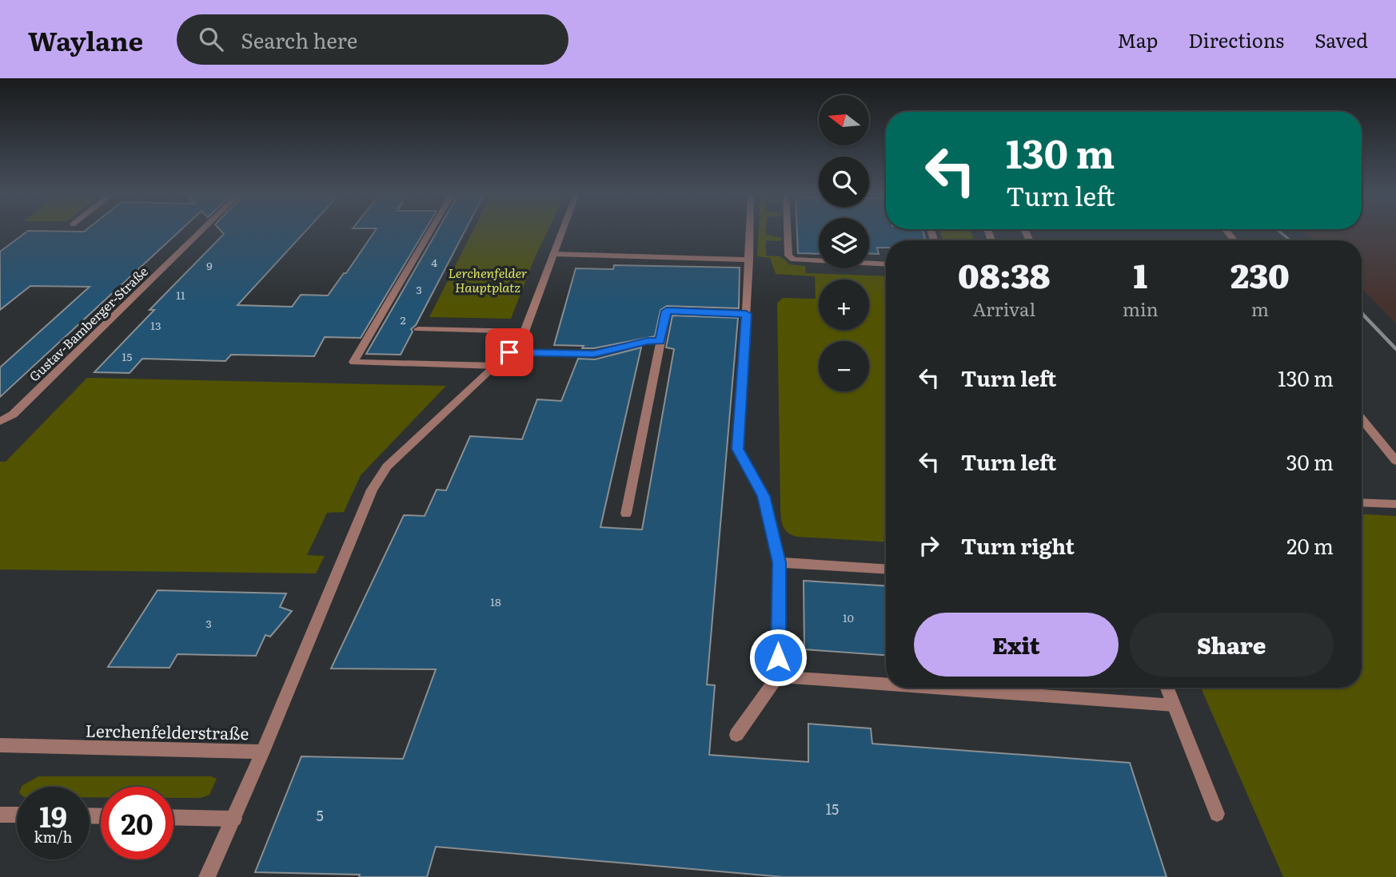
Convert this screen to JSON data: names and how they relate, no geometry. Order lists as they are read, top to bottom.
{
  "streets": {
    "street": ["Gustav-Bamberger-Straße", "Lerchenfelderstraße"]
  },
  "parks": ["Lerchenfelder Hauptplatz"],
  "house_numbers": [
    "4",
    "9",
    "3",
    "11",
    "2",
    "13",
    "15",
    "18",
    "10",
    "3",
    "15",
    "5"
  ],
  "north": "left",
  "page": {
    "header": "Waylane",
    "search": "Search here",
    "nav": ["Map", "Directions", "Saved"],
    "map_buttons": ["+", "−"],
    "turn": ["130 m", "Turn left"],
    "eta": [
      "08:38",
      "Arrival",
      "1",
      "min",
      "230",
      "m"
    ],
    "list": [
      {
        "name": "Turn left",
        "value": "130 m"
      },
      {
        "name": "Turn left",
        "value": "30 m"
      },
      {
        "name": "Turn right",
        "value": "20 m"
      }
    ],
    "buttons": ["Exit", "Share"],
    "speed": "19 km/h",
    "limit": "20"
  }
}
